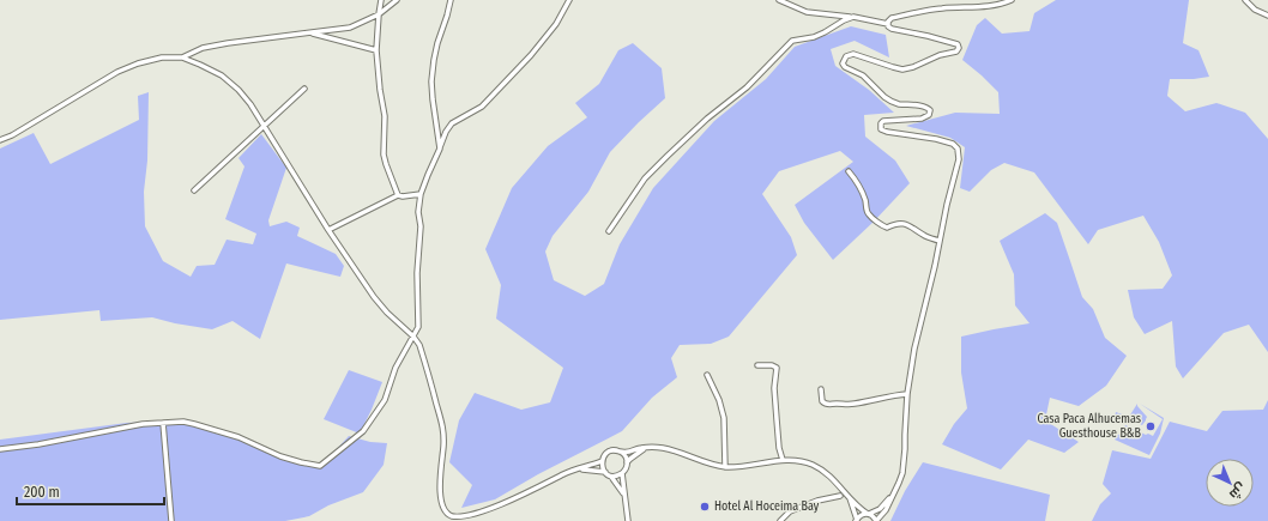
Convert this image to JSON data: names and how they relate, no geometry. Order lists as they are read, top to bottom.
{
  "places": ["Casa Paca Alhucemas Guesthouse B&B", "Hotel Al Hoceima Bay"],
  "scale_bar": "200 m",
  "north": "bottom right"
}
